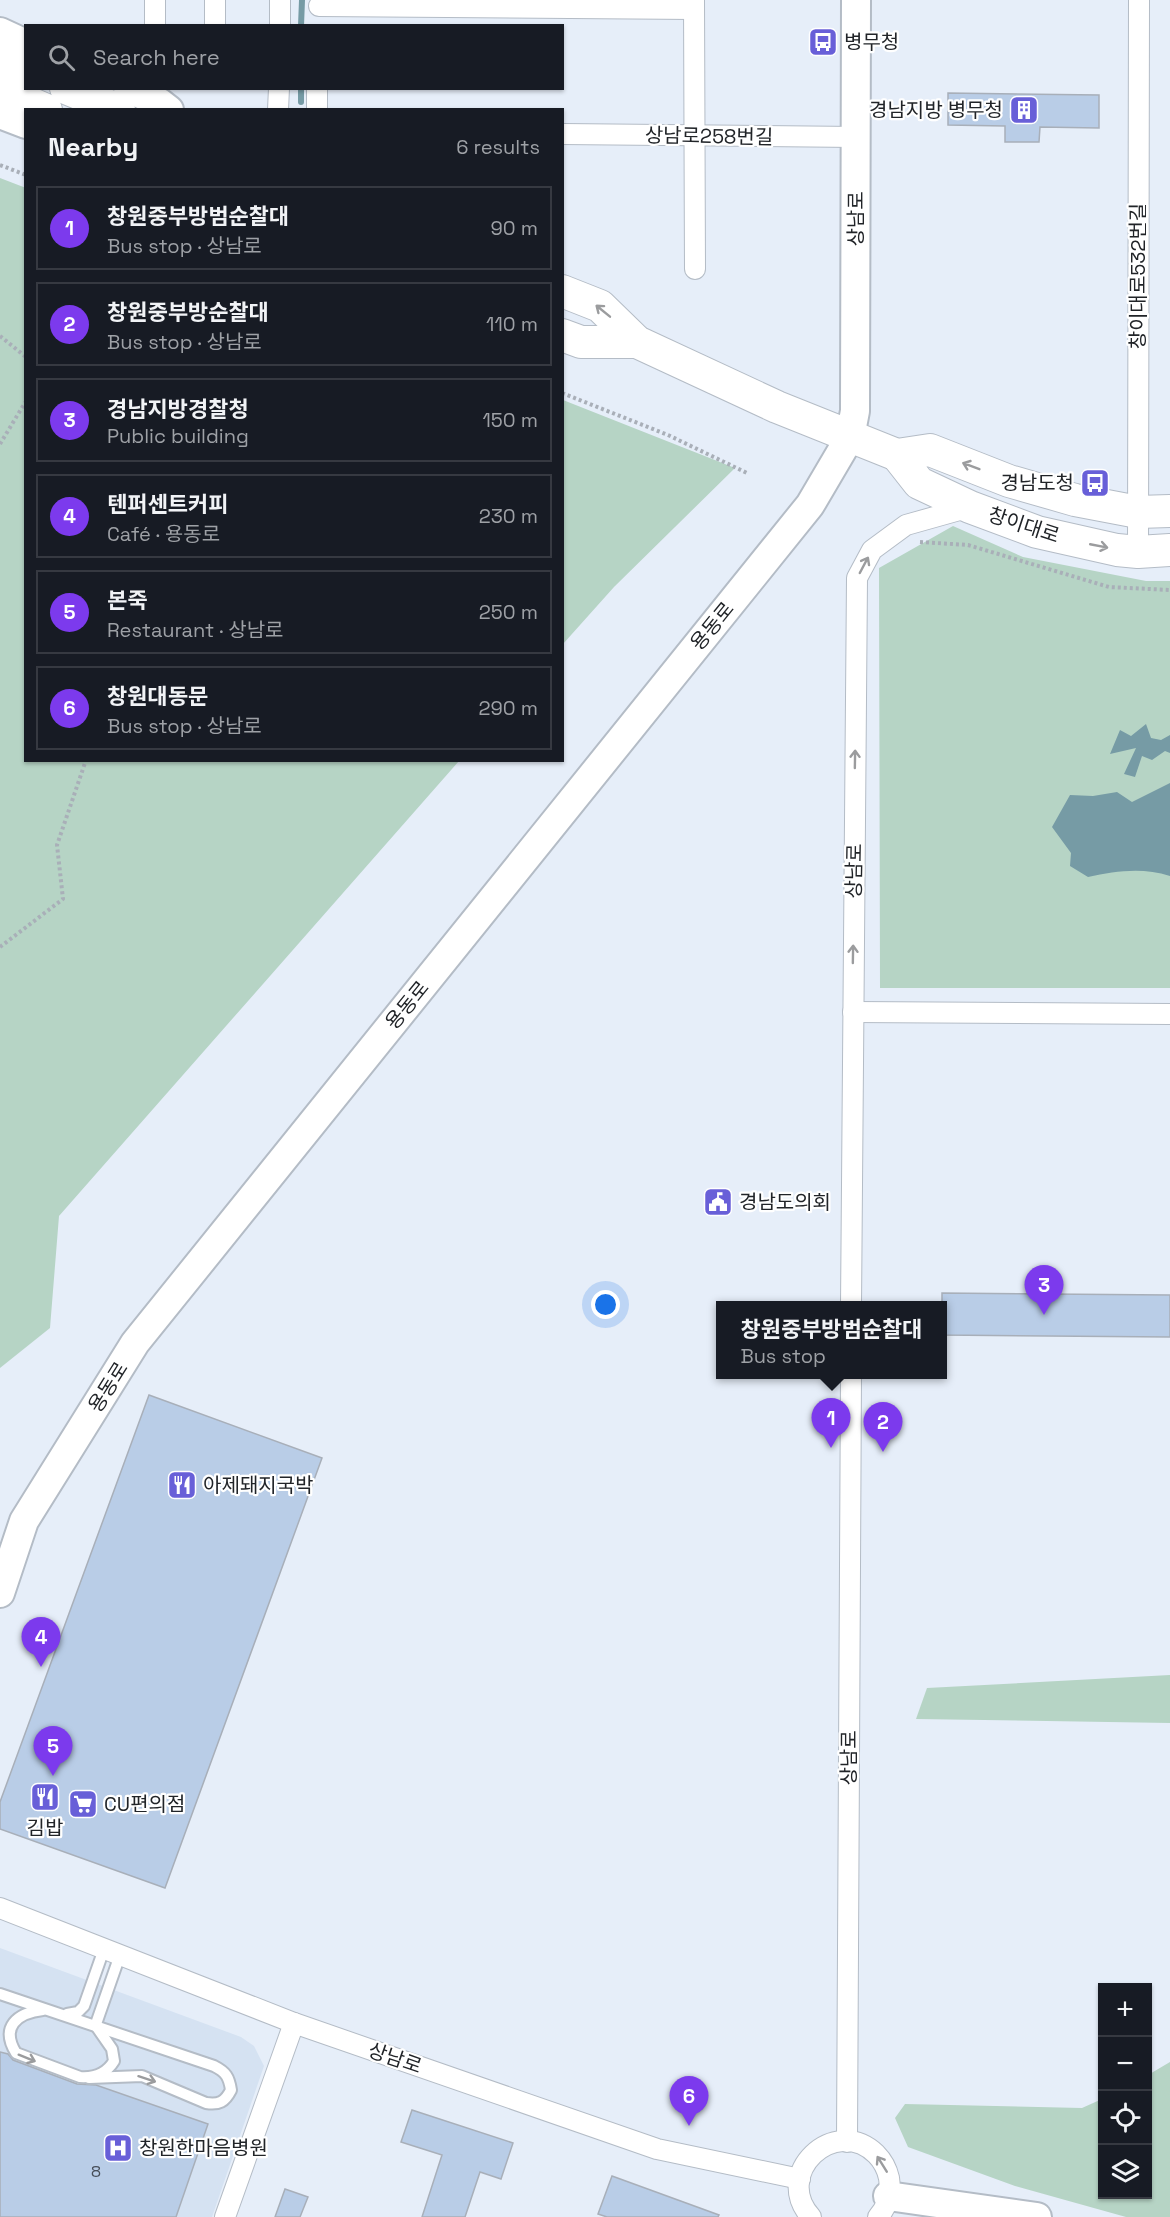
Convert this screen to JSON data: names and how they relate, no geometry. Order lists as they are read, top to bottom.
{
  "streets": {
    "main road": ["창이대로"],
    "street": [
      "상남로258번길",
      "상남로",
      "창이대로532번길",
      "용동로"
    ]
  },
  "crossings": [
    ["상남로258번길", "상남로"],
    ["상남로", "창이대로"],
    ["상남로", "용동로"],
    ["창이대로532번길", "창이대로"],
    ["창이대로", "용동로"]
  ],
  "places": {
    "bus stop": ["병무청", "경남도청"],
    "building": ["경남지방 병무청"],
    "public building": ["경남도의회"],
    "restaurant": ["아제돼지국박", "김밥"],
    "supermarket": ["CU편의점"],
    "hospital": ["창원한마음병원"]
  },
  "house_numbers": ["8"],
  "page": {
    "search": "Search here",
    "heading": ["Nearby", "6 results"],
    "list": [
      {
        "mark": "1",
        "name": "창원중부방범순찰대",
        "note": "Bus stop · 상남로",
        "value": "90 m"
      },
      {
        "mark": "2",
        "name": "창원중부방순찰대",
        "note": "Bus stop · 상남로",
        "value": "110 m"
      },
      {
        "mark": "3",
        "name": "경남지방경찰청",
        "note": "Public building",
        "value": "150 m"
      },
      {
        "mark": "4",
        "name": "텐퍼센트커피",
        "note": "Café · 용동로",
        "value": "230 m"
      },
      {
        "mark": "5",
        "name": "본죽",
        "note": "Restaurant · 상남로",
        "value": "250 m"
      },
      {
        "mark": "6",
        "name": "창원대동문",
        "note": "Bus stop · 상남로",
        "value": "290 m"
      }
    ],
    "pins": [
      "3",
      "1",
      "2",
      "4",
      "5",
      "6"
    ],
    "popup": ["창원중부방범순찰대", "Bus stop"],
    "map_buttons": ["+", "−"]
  }
}
